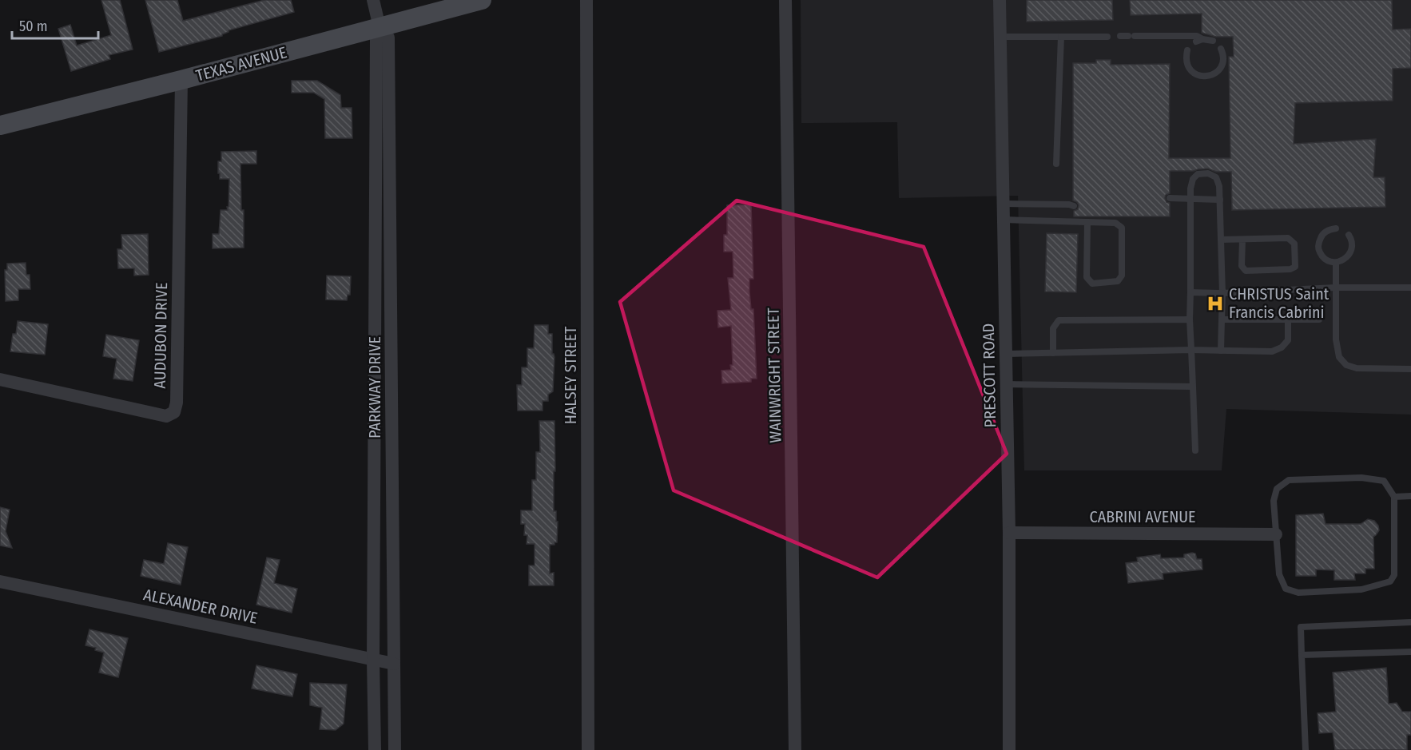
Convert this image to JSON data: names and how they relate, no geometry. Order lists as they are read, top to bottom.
{
  "streets": {
    "street": [
      "TEXAS AVENUE",
      "AUDUBON DRIVE",
      "HALSEY STREET",
      "WAINWRIGHT STREET",
      "PRESCOTT ROAD",
      "PARKWAY DRIVE",
      "CABRINI AVENUE",
      "ALEXANDER DRIVE"
    ]
  },
  "crossings": [
    ["TEXAS AVENUE", "AUDUBON DRIVE"],
    ["TEXAS AVENUE", "PARKWAY DRIVE"],
    ["PRESCOTT ROAD", "CABRINI AVENUE"],
    ["PARKWAY DRIVE", "ALEXANDER DRIVE"]
  ],
  "places": {
    "hospital": ["CHRISTUS Saint Francis Cabrini"]
  },
  "scale_bar": "50 m"
}
